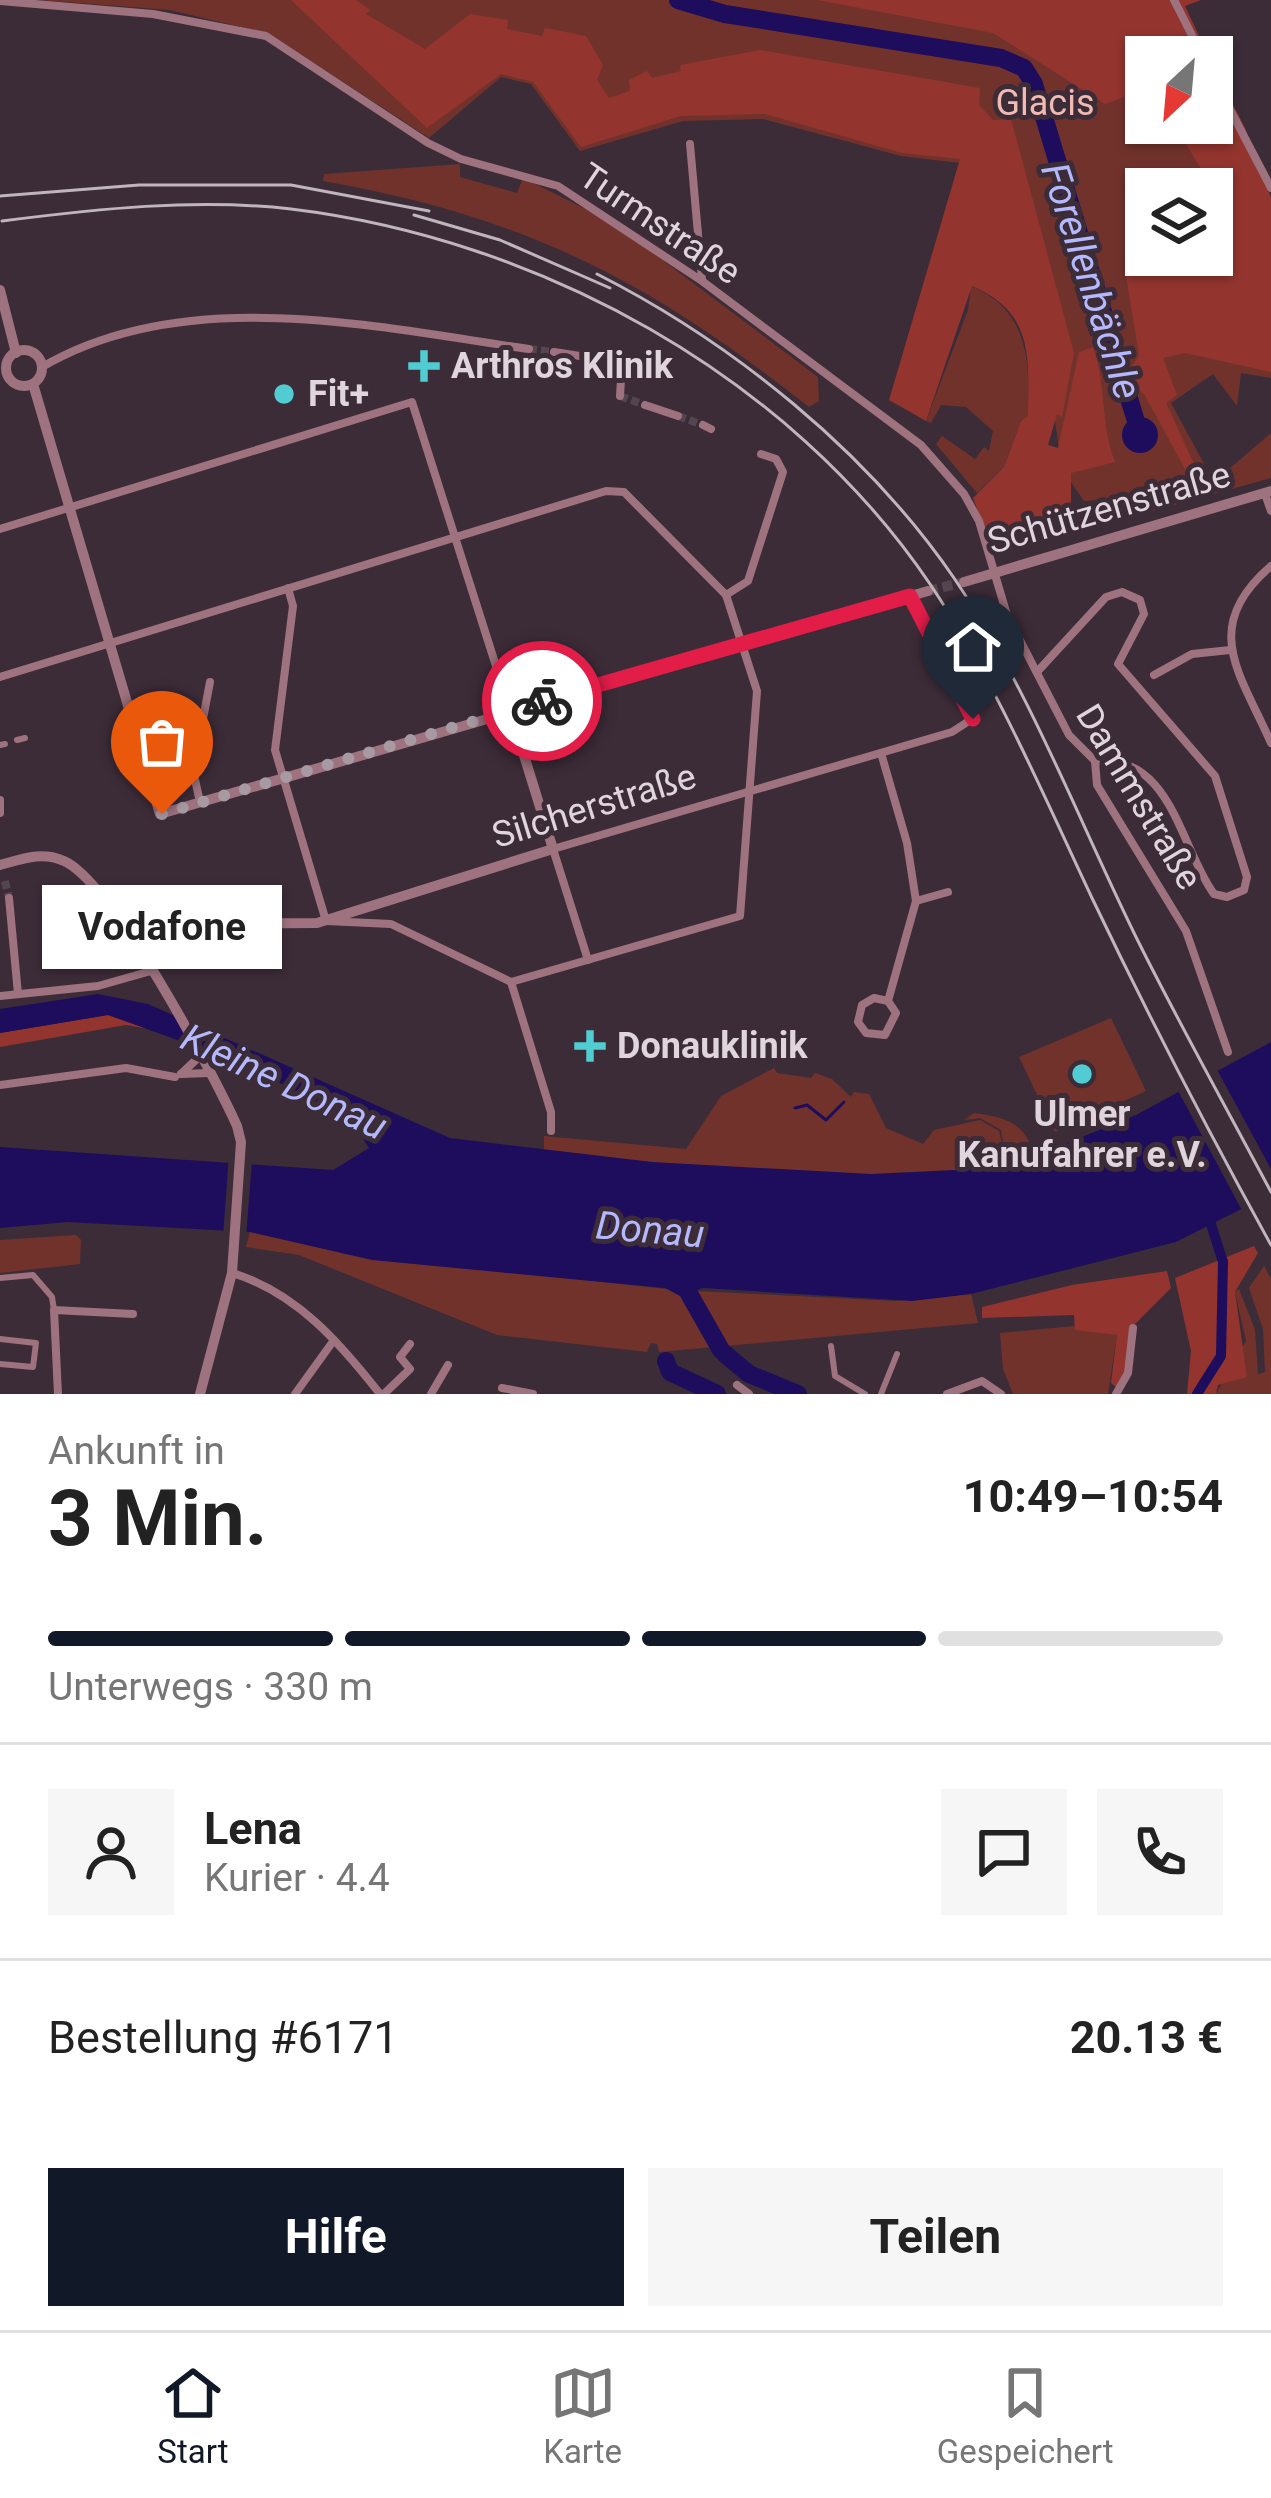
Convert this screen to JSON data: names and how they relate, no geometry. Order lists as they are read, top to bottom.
{
  "streets": {
    "street": [
      "Turmstraße",
      "Schützenstraße",
      "Dammstraße",
      "Silcherstraße"
    ]
  },
  "crossings": [
    ["Turmstraße", "Schützenstraße"],
    ["Turmstraße", "Dammstraße"],
    ["Schützenstraße", "Dammstraße"]
  ],
  "water": ["Forellenbächle", "Kleine Donau", "Donau"],
  "parks": ["Glacis"],
  "places": {
    "health": ["Arthros Klinik", "Donauklinik"],
    "other": ["Fit+", "Vodafone", "Ulmer Kanufahrer e.V."]
  },
  "north": "bottom left",
  "page": {
    "bubble": "Vodafone",
    "heading": ["3 Min.", "Ankunft in", "10:49–10:54"],
    "panel": [
      "Lena",
      "Kurier · 4.4",
      "Bestellung #6171",
      "20.13 €"
    ],
    "bar": "Unterwegs · 330 m",
    "buttons": ["Hilfe", "Teilen"],
    "tabs": ["Start", "Karte", "Gespeichert"]
  }
}
